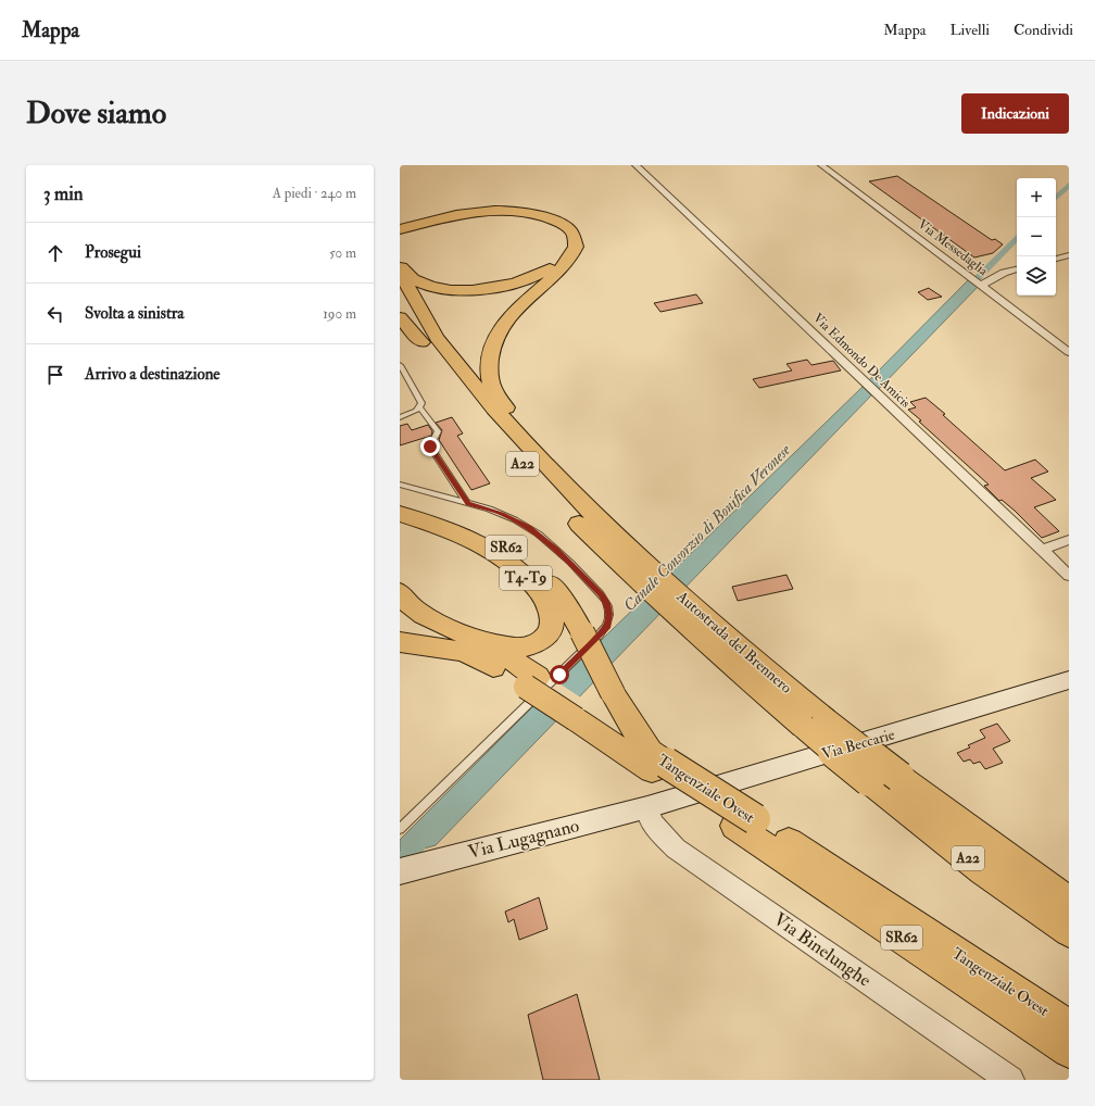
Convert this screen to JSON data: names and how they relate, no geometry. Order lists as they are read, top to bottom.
{
  "streets": {
    "highway": [
      "A22",
      "SR62",
      "T4-T9",
      "Autostrada del Brennero",
      "Tangenziale Ovest"
    ],
    "main road": ["Via Beccarie", "Via Lugagnano"],
    "street": ["Via Messedaglia", "Via Edmondo De Amicis", "Via Binelunghe"]
  },
  "crossings": [
    ["T4-T9", "Tangenziale Ovest"],
    ["Via Beccarie", "Via Lugagnano"],
    ["Via Beccarie", "Via Binelunghe"],
    ["Via Lugagnano", "Via Binelunghe"]
  ],
  "water": ["Canale Consorzio di Bonifica Veronese"],
  "page": {
    "header": "Mappa",
    "nav": ["Mappa", "Livelli", "Condividi"],
    "buttons": "Indicazioni",
    "title": "Dove siamo",
    "heading": ["3 min", "A piedi · 240 m"],
    "map_buttons": ["+", "−"],
    "list": [
      ["Prosegui", "50 m"],
      ["Svolta a sinistra", "190 m"],
      "Arrivo a destinazione"
    ]
  }
}
